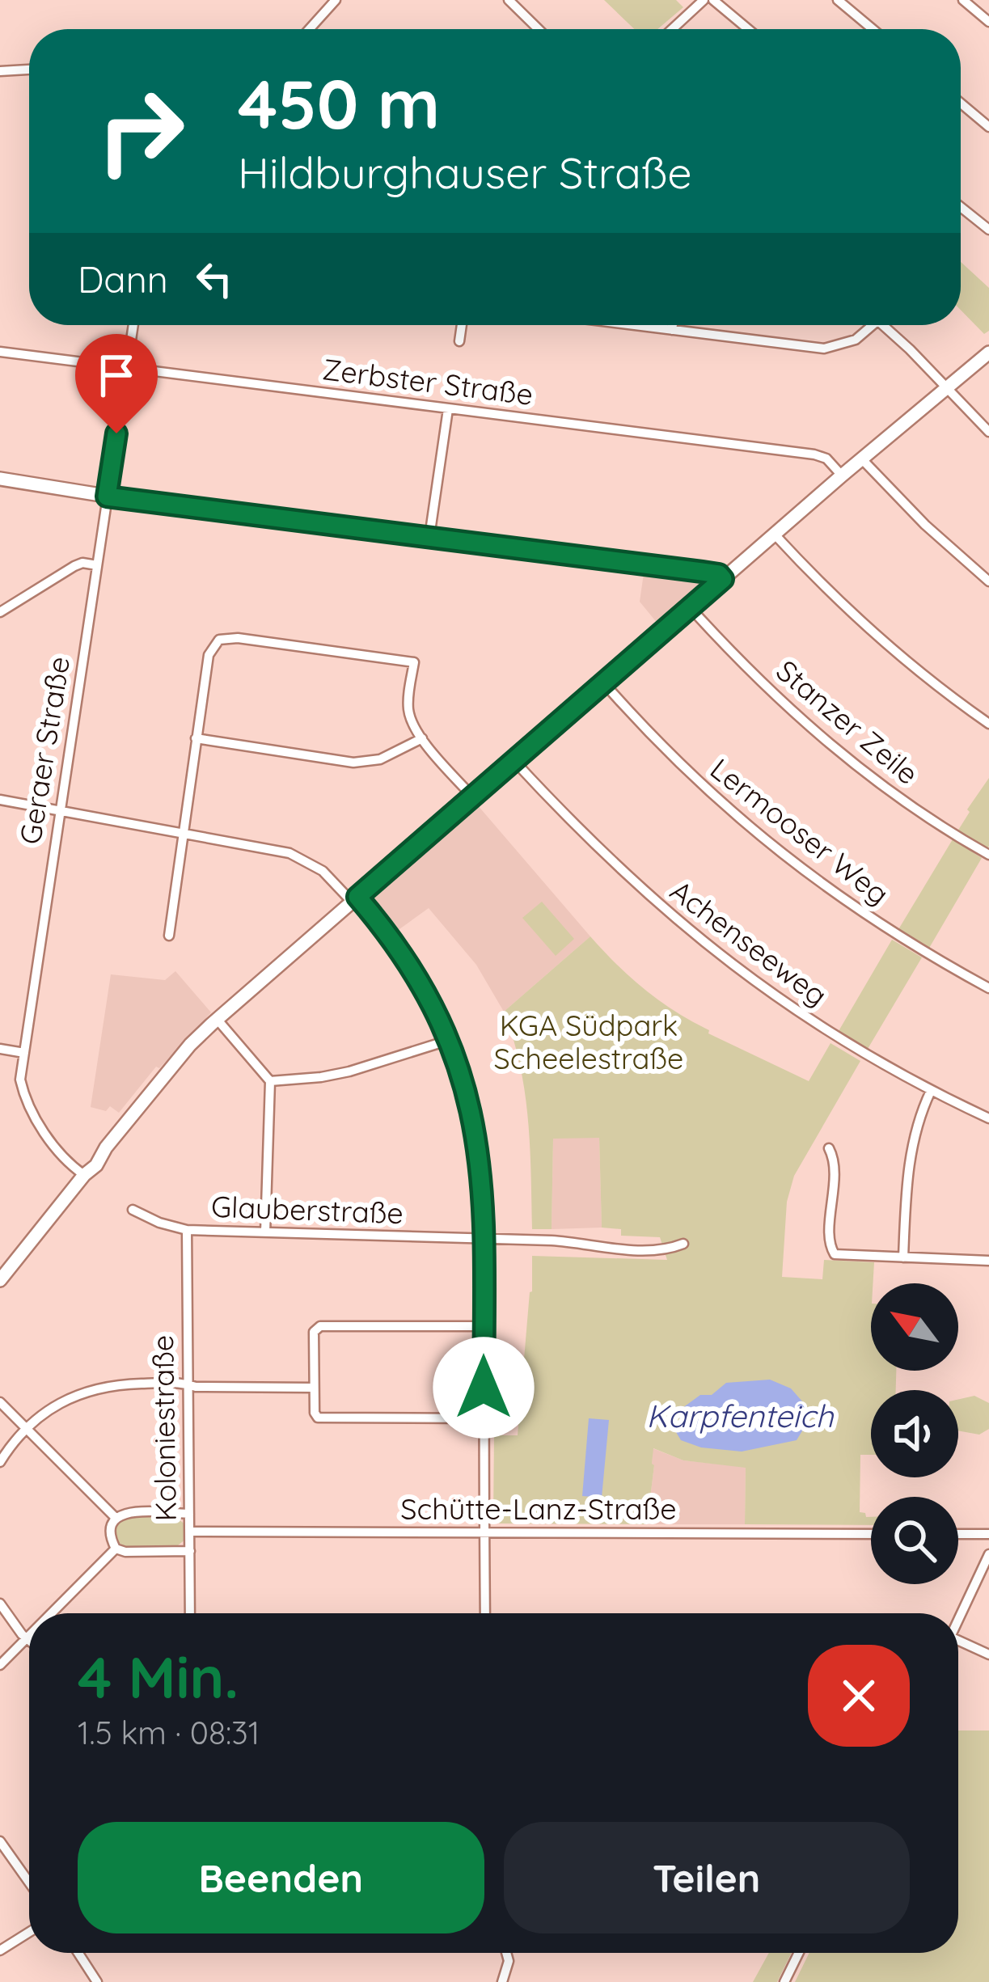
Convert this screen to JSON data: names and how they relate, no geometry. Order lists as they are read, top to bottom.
{
  "streets": {
    "street": [
      "Zerbster Straße",
      "Stanzer Zeile",
      "Geraer Straße",
      "Lermooser Weg",
      "Achenseeweg",
      "Glauberstraße",
      "Koloniestraße",
      "Schütte-Lanz-Straße"
    ]
  },
  "crossings": [
    ["Zerbster Straße", "Geraer Straße"],
    ["Glauberstraße", "Koloniestraße"],
    ["Koloniestraße", "Schütte-Lanz-Straße"]
  ],
  "water": ["Karpfenteich"],
  "parks": ["KGA Südpark Scheelestraße"],
  "north": "top left",
  "page": {
    "turn": ["450 m", "Hildburghauser Straße"],
    "then": "Dann",
    "heading": ["4 Min.", "1.5 km · 08:31"],
    "buttons": ["Beenden", "Teilen"]
  }
}
